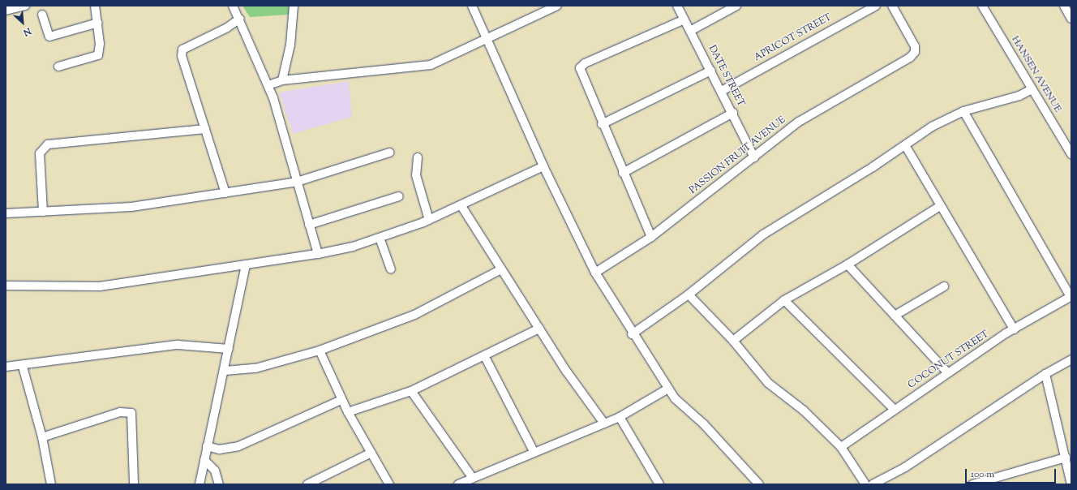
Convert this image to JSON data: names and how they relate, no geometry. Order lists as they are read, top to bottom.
{
  "streets": {
    "street": [
      "APRICOT STREET",
      "HANSEN AVENUE",
      "DATE STREET",
      "PASSION FRUIT AVENUE",
      "COCONUT STREET"
    ]
  },
  "crossings": [
    ["APRICOT STREET", "DATE STREET"],
    ["DATE STREET", "PASSION FRUIT AVENUE"]
  ],
  "scale_bar": "100 m",
  "north": "bottom right"
}
